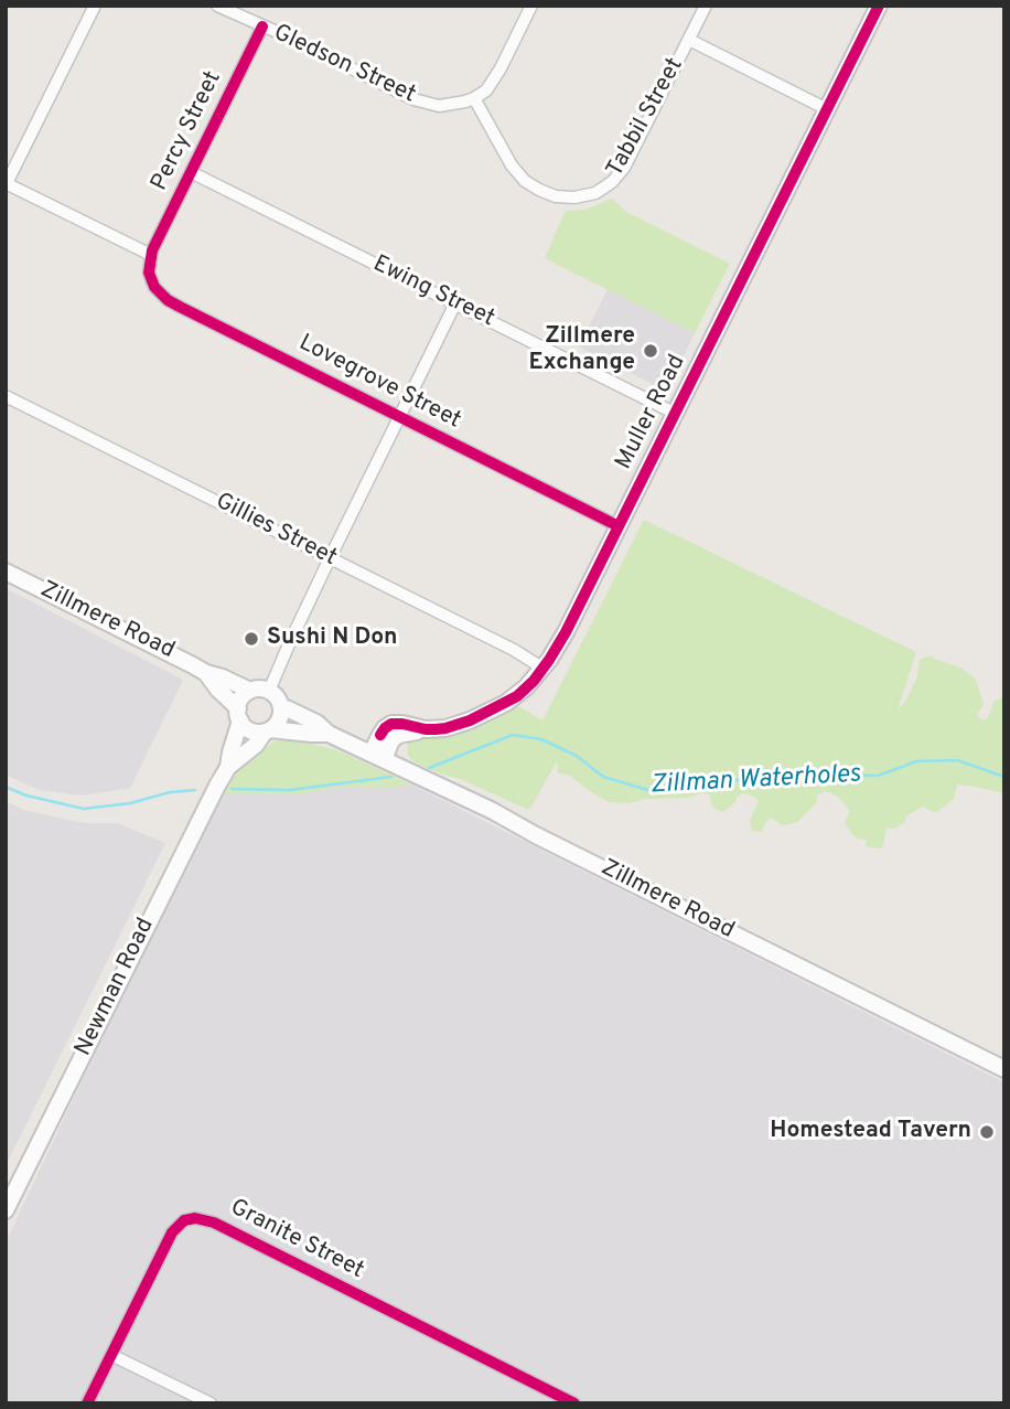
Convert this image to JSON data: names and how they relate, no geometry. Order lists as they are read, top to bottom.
{
  "streets": {
    "main road": ["Muller Road", "Zillmere Road", "Newman Road"],
    "street": [
      "Gledson Street",
      "Tabbil Street",
      "Percy Street",
      "Ewing Street",
      "Lovegrove Street",
      "Gillies Street",
      "Granite Street"
    ]
  },
  "crossings": [
    ["Gledson Street", "Tabbil Street"],
    ["Gledson Street", "Percy Street"],
    ["Percy Street", "Ewing Street"],
    ["Percy Street", "Lovegrove Street"],
    ["Ewing Street", "Muller Road"],
    ["Lovegrove Street", "Muller Road"],
    ["Muller Road", "Gillies Street"],
    ["Muller Road", "Zillmere Road"],
    ["Zillmere Road", "Newman Road"]
  ],
  "water": ["Zillman Waterholes"],
  "places": ["Zillmere Exchange", "Sushi N Don", "Homestead Tavern"]
}
